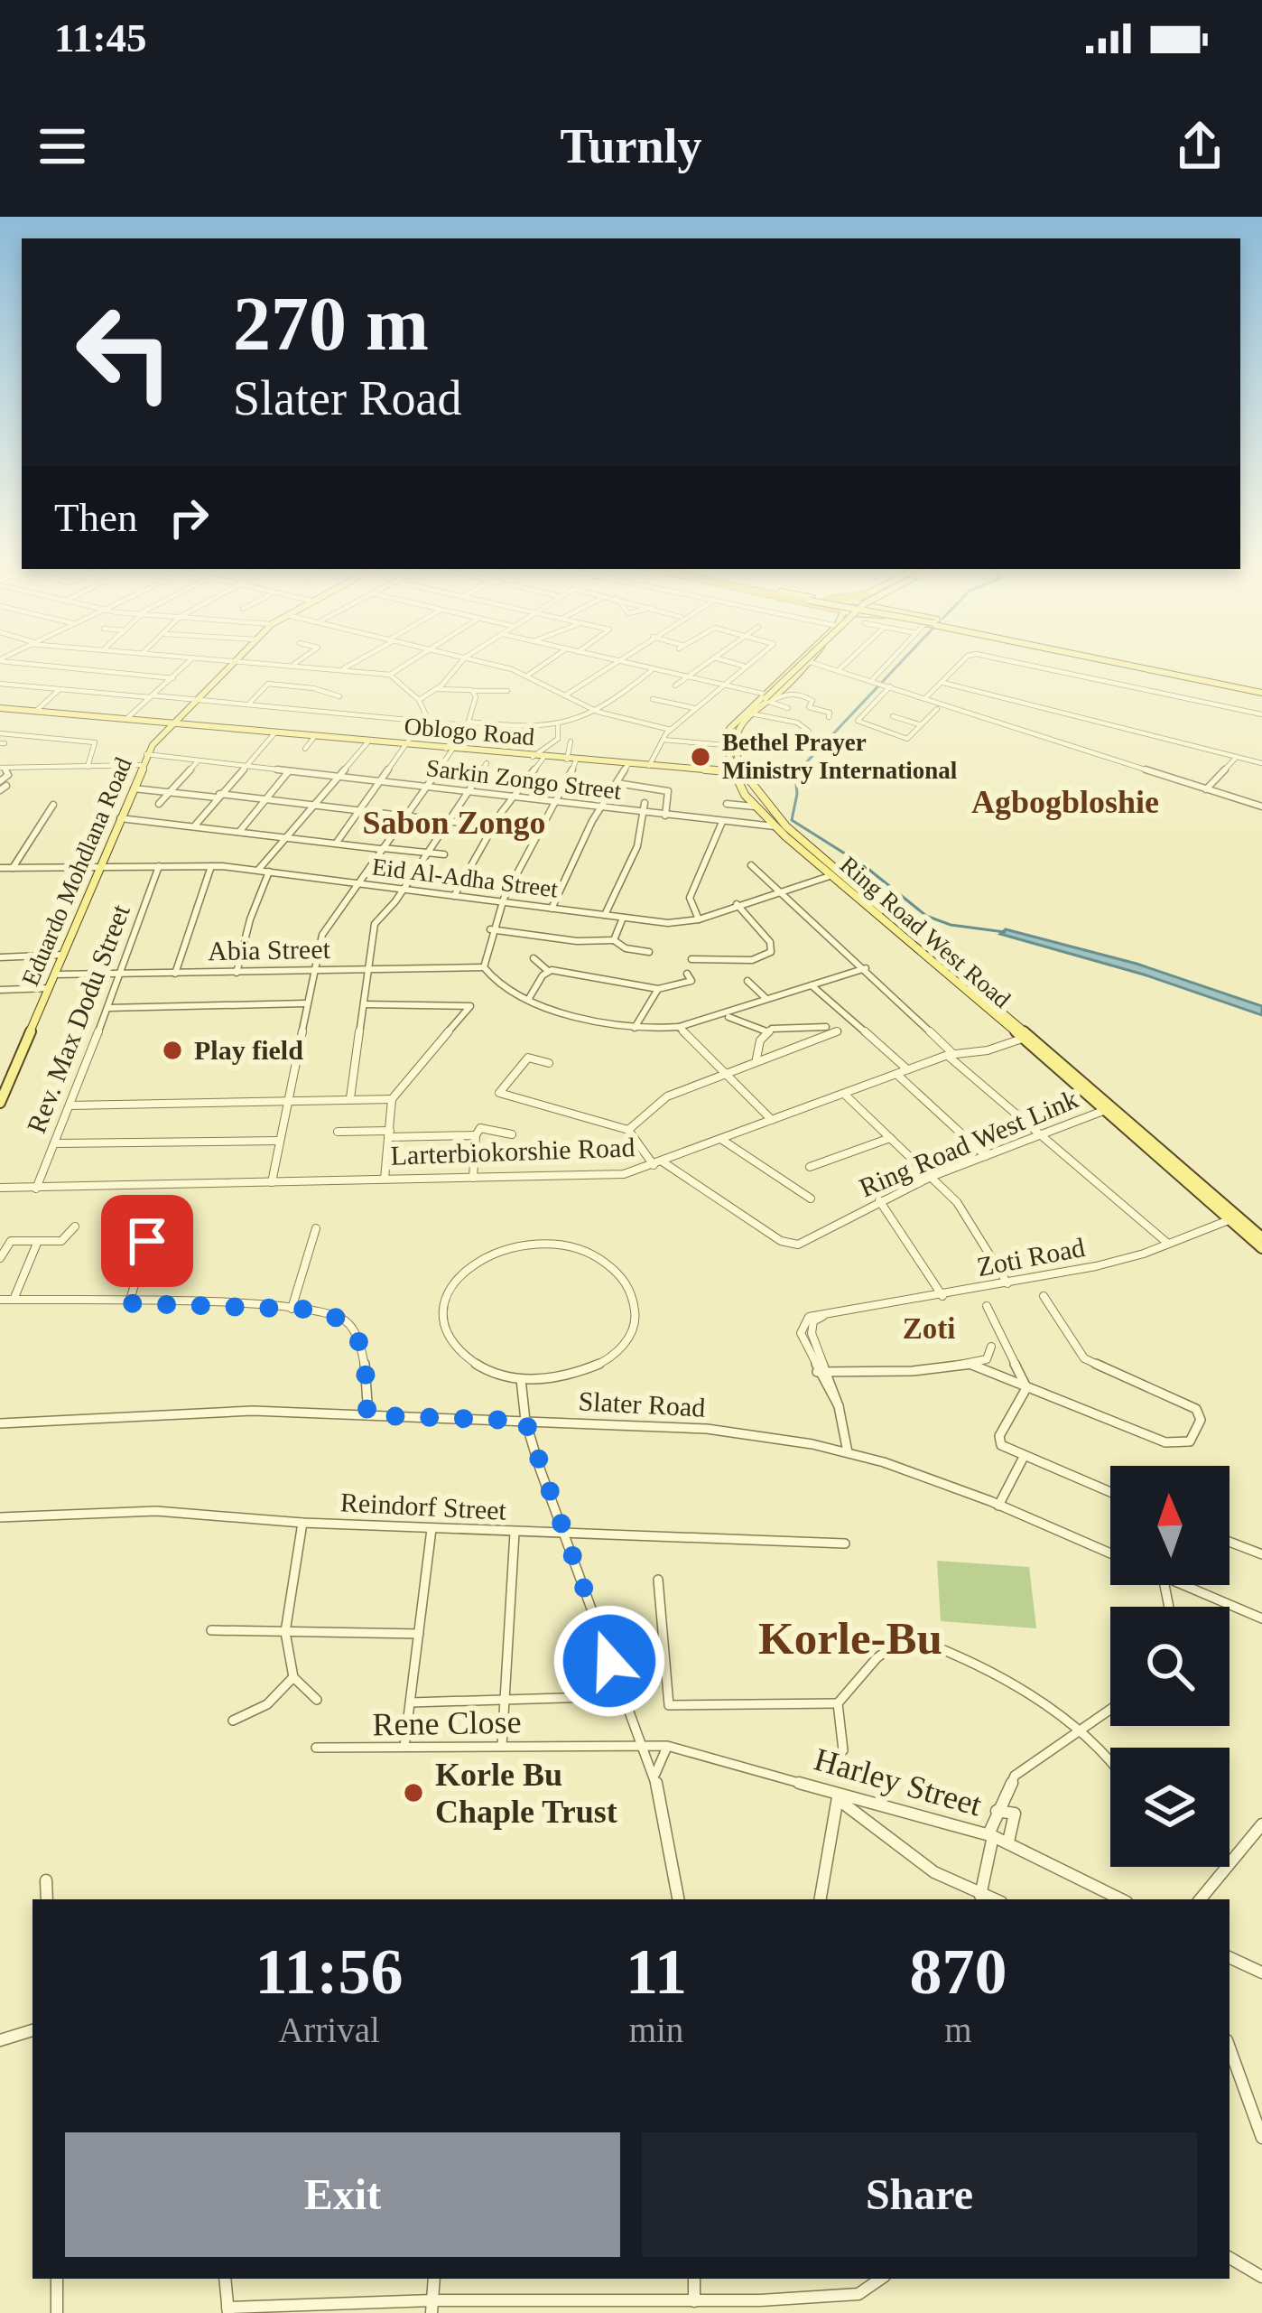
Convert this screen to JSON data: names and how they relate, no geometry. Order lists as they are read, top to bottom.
{
  "streets": {
    "main road": ["Oblogo Road", "Eduardo Mohdlana Road", "Ring Road West Road"],
    "street": [
      "Sarkin Zongo Street",
      "Eid Al-Adha Street",
      "Abia Street",
      "Rev. Max Dodu Street",
      "Ring Road West Link",
      "Larterbiokorshie Road",
      "Zoti Road",
      "Slater Road",
      "Reindorf Street",
      "Rene Close",
      "Harley Street"
    ]
  },
  "crossings": [
    ["Oblogo Road", "Eduardo Mohdlana Road"],
    ["Oblogo Road", "Ring Road West Road"],
    ["Sarkin Zongo Street", "Eduardo Mohdlana Road"],
    ["Sarkin Zongo Street", "Ring Road West Road"],
    ["Eduardo Mohdlana Road", "Eid Al-Adha Street"],
    ["Eduardo Mohdlana Road", "Abia Street"],
    ["Eid Al-Adha Street", "Ring Road West Road"],
    ["Eid Al-Adha Street", "Rev. Max Dodu Street"],
    ["Ring Road West Road", "Ring Road West Link"],
    ["Ring Road West Road", "Larterbiokorshie Road"],
    ["Ring Road West Road", "Zoti Road"],
    ["Abia Street", "Rev. Max Dodu Street"],
    ["Rev. Max Dodu Street", "Larterbiokorshie Road"],
    ["Ring Road West Link", "Larterbiokorshie Road"],
    ["Zoti Road", "Slater Road"],
    ["Rene Close", "Harley Street"]
  ],
  "districts": [
    "Agbogbloshie",
    "Sabon Zongo",
    "Zoti",
    "Korle-Bu"
  ],
  "places": ["Bethel Prayer Ministry International", "Play field", "Korle Bu Chaple Trust"],
  "north": "top",
  "page": {
    "status": "11:45",
    "header": "Turnly",
    "turn": ["270 m", "Slater Road"],
    "then": "Then",
    "eta": [
      "11:56",
      "Arrival",
      "11",
      "min",
      "870",
      "m"
    ],
    "buttons": ["Exit", "Share"]
  }
}
